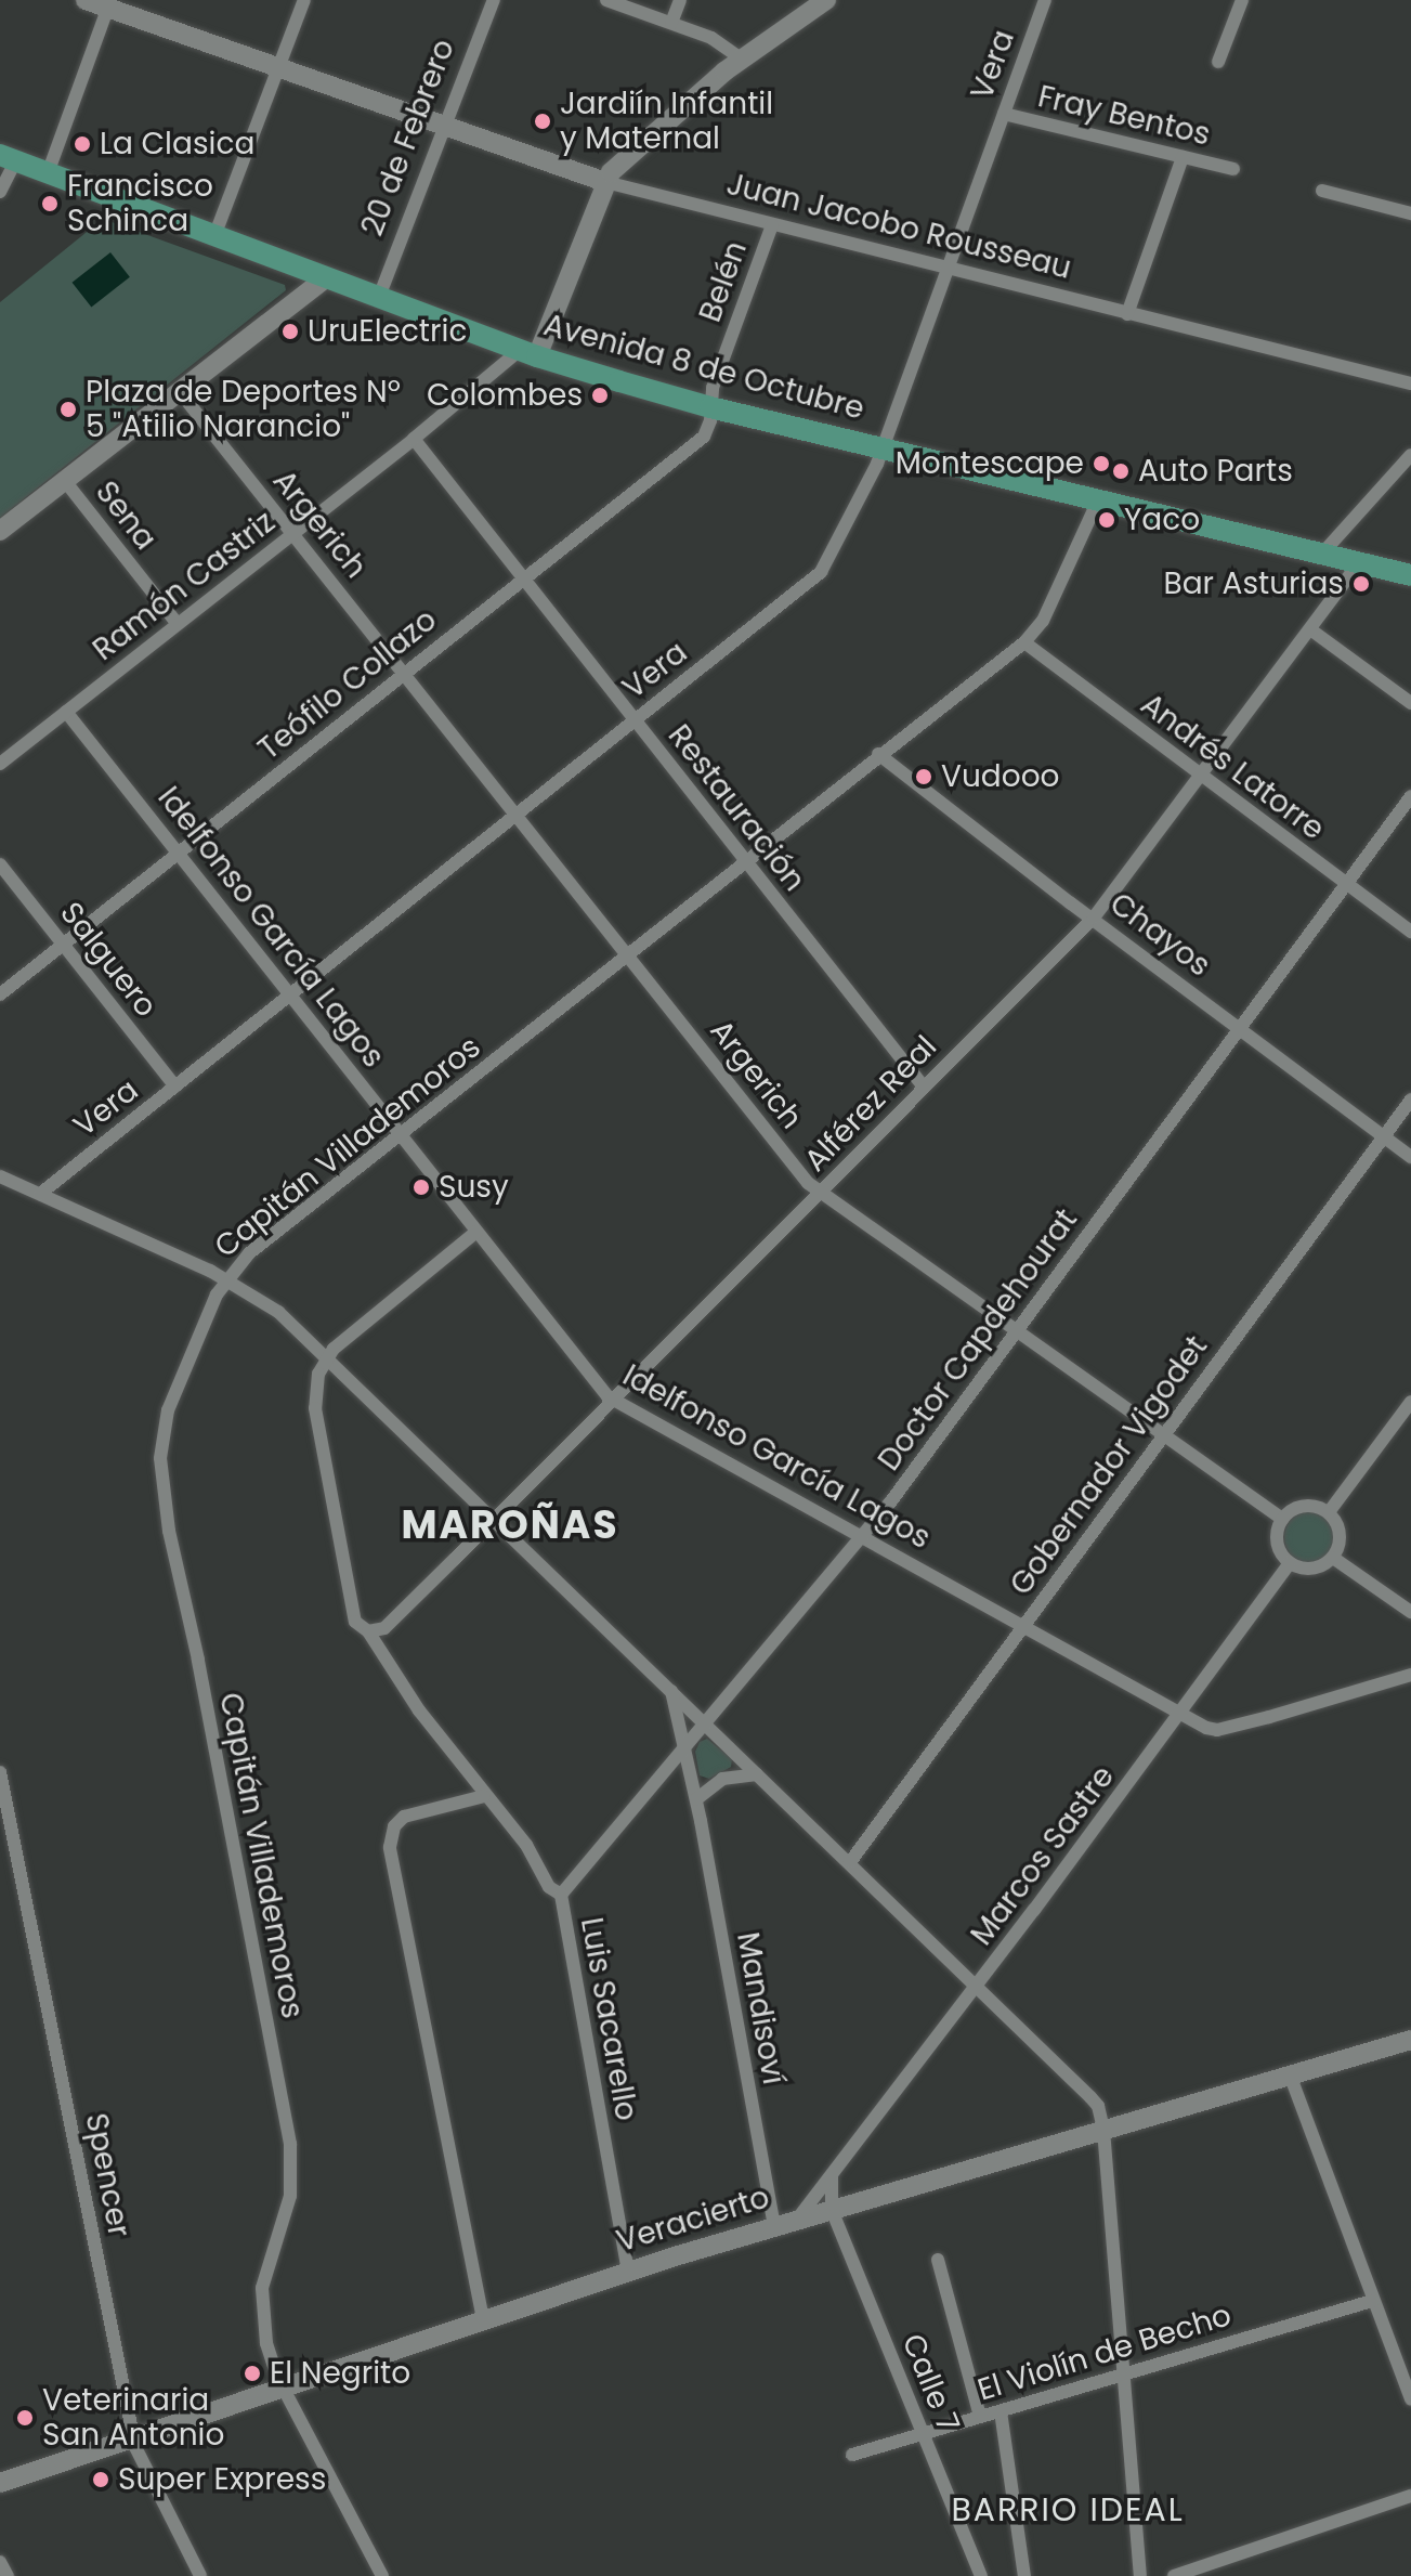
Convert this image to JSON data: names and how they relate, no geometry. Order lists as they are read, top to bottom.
{
  "streets": {
    "main road": ["Avenida 8 de Octubre"],
    "street": [
      "Vera",
      "Fray Bentos",
      "20 de Febrero",
      "Juan Jacobo Rousseau",
      "Belén",
      "Sena",
      "Argerich",
      "Ramón Castriz",
      "Teófilo Collazo",
      "Andrés Latorre",
      "Restauración",
      "Idelfonso García Lagos",
      "Chayos",
      "Salguero",
      "Alférez Real",
      "Capitán Villademoros",
      "Doctor Capdehourat",
      "Gobernador Vigodet",
      "Marcos Sastre",
      "Mandisoví",
      "Luis Sacarello",
      "Spencer",
      "Veracierto",
      "El Violín de Becho",
      "Calle 7"
    ]
  },
  "crossings": [
    ["Vera", "Fray Bentos"],
    ["Vera", "Juan Jacobo Rousseau"],
    ["Vera", "Avenida 8 de Octubre"],
    ["Vera", "Argerich"],
    ["Vera", "Restauración"],
    ["Vera", "Idelfonso García Lagos"],
    ["Vera", "Salguero"],
    ["20 de Febrero", "Juan Jacobo Rousseau"],
    ["20 de Febrero", "Avenida 8 de Octubre"],
    ["Juan Jacobo Rousseau", "Belén"],
    ["Belén", "Avenida 8 de Octubre"],
    ["Belén", "Teófilo Collazo"],
    ["Avenida 8 de Octubre", "Ramón Castriz"],
    ["Avenida 8 de Octubre", "Teófilo Collazo"],
    ["Avenida 8 de Octubre", "Alférez Real"],
    ["Avenida 8 de Octubre", "Capitán Villademoros"],
    ["Sena", "Ramón Castriz"],
    ["Argerich", "Ramón Castriz"],
    ["Argerich", "Teófilo Collazo"],
    ["Argerich", "Alférez Real"],
    ["Argerich", "Capitán Villademoros"],
    ["Argerich", "Doctor Capdehourat"],
    ["Argerich", "Gobernador Vigodet"],
    ["Argerich", "Marcos Sastre"],
    ["Ramón Castriz", "Restauración"],
    ["Ramón Castriz", "Idelfonso García Lagos"],
    ["Teófilo Collazo", "Restauración"],
    ["Teófilo Collazo", "Idelfonso García Lagos"],
    ["Teófilo Collazo", "Salguero"],
    ["Andrés Latorre", "Alférez Real"],
    ["Andrés Latorre", "Capitán Villademoros"],
    ["Andrés Latorre", "Doctor Capdehourat"],
    ["Restauración", "Alférez Real"],
    ["Restauración", "Capitán Villademoros"],
    ["Idelfonso García Lagos", "Alférez Real"],
    ["Idelfonso García Lagos", "Capitán Villademoros"],
    ["Idelfonso García Lagos", "Doctor Capdehourat"],
    ["Idelfonso García Lagos", "Gobernador Vigodet"],
    ["Idelfonso García Lagos", "Marcos Sastre"],
    ["Chayos", "Alférez Real"],
    ["Chayos", "Capitán Villademoros"],
    ["Chayos", "Doctor Capdehourat"],
    ["Chayos", "Gobernador Vigodet"],
    ["Alférez Real", "Luis Sacarello"],
    ["Capitán Villademoros", "Veracierto"],
    ["Doctor Capdehourat", "Mandisoví"],
    ["Doctor Capdehourat", "Luis Sacarello"],
    ["Marcos Sastre", "Veracierto"],
    ["Mandisoví", "Veracierto"],
    ["Luis Sacarello", "Veracierto"],
    ["Spencer", "Veracierto"],
    ["Veracierto", "Calle 7"],
    ["El Violín de Becho", "Calle 7"]
  ],
  "districts": ["MAROÑAS", "BARRIO IDEAL"],
  "places": [
    "Jardiín Infantil y Maternal",
    "La Clasica",
    "Francisco Schinca",
    "UruElectric",
    "Colombes",
    "Plaza de Deportes Nº 5 \"Atilio Narancio\"",
    "Montescape",
    "Auto Parts",
    "Yaco",
    "Bar Asturias",
    "Vudooo",
    "Susy",
    "El Negrito",
    "Veterinaria San Antonio",
    "Super Express"
  ]
}
